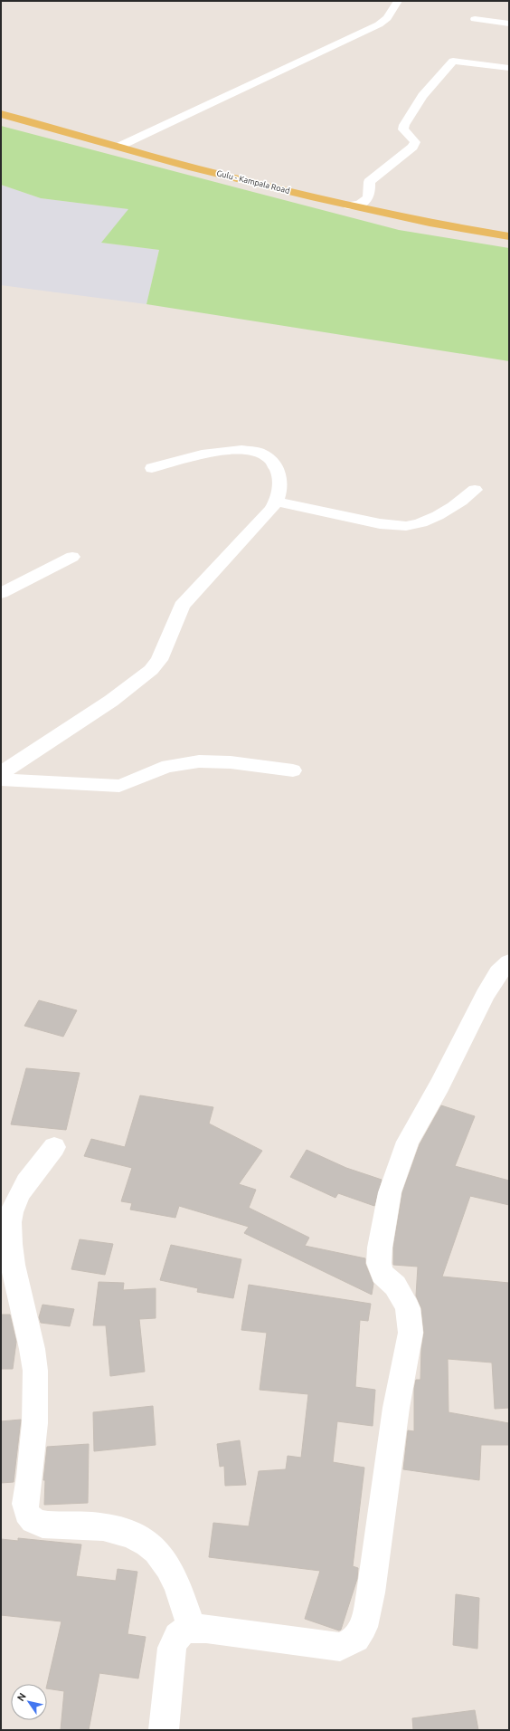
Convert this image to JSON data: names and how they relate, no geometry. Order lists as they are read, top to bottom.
{
  "streets": {
    "main road": ["Gulu - Kampala Road"]
  },
  "north": "top left"
}
